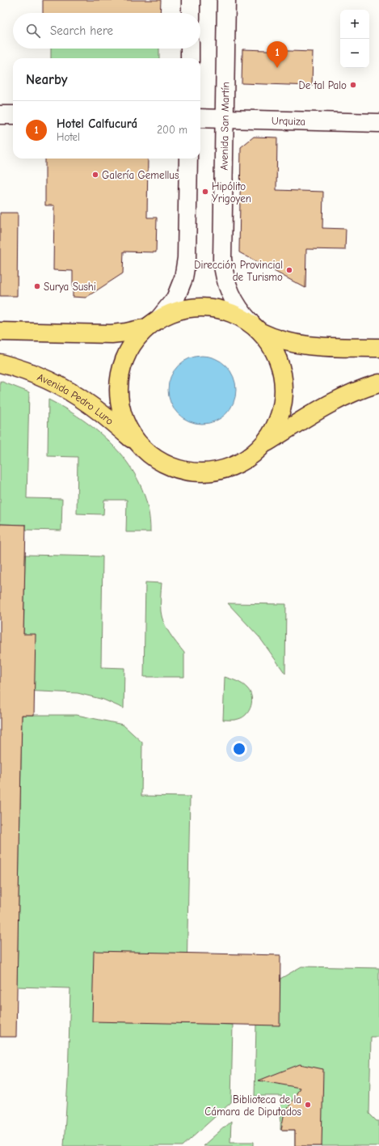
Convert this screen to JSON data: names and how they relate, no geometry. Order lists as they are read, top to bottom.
{
  "streets": {
    "main road": ["Urquiza", "Avenida San Martín", "Avenida Pedro Luro"]
  },
  "crossings": [
    ["Urquiza", "Avenida San Martín"]
  ],
  "places": [
    "De tal Palo",
    "Galería Gemellus",
    "Hipólito Yrigoyen",
    "Dirección Provincial de Turismo",
    "Surya Sushi",
    "Biblioteca de la Cámara de Diputados"
  ],
  "page": {
    "map_buttons": ["+", "−"],
    "search": "Search here",
    "pins": "1",
    "heading": "Nearby",
    "list": [
      {
        "mark": "1",
        "name": "Hotel Calfucurá",
        "note": "Hotel",
        "value": "200 m"
      }
    ]
  }
}
